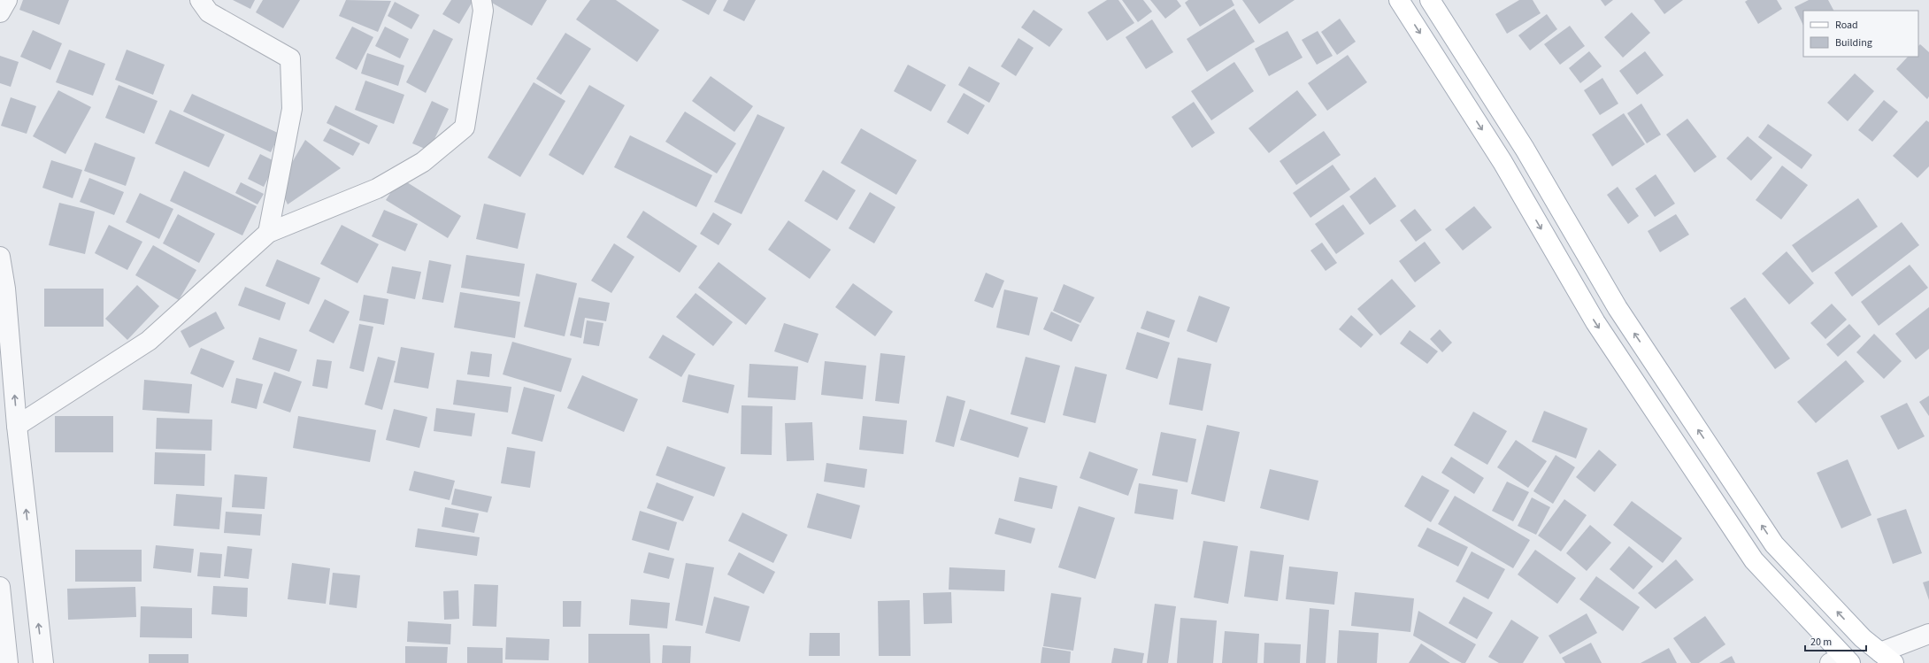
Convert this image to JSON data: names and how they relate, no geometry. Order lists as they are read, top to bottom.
{
  "legend": ["Road", "Building"],
  "scale_bar": "20 m"
}
